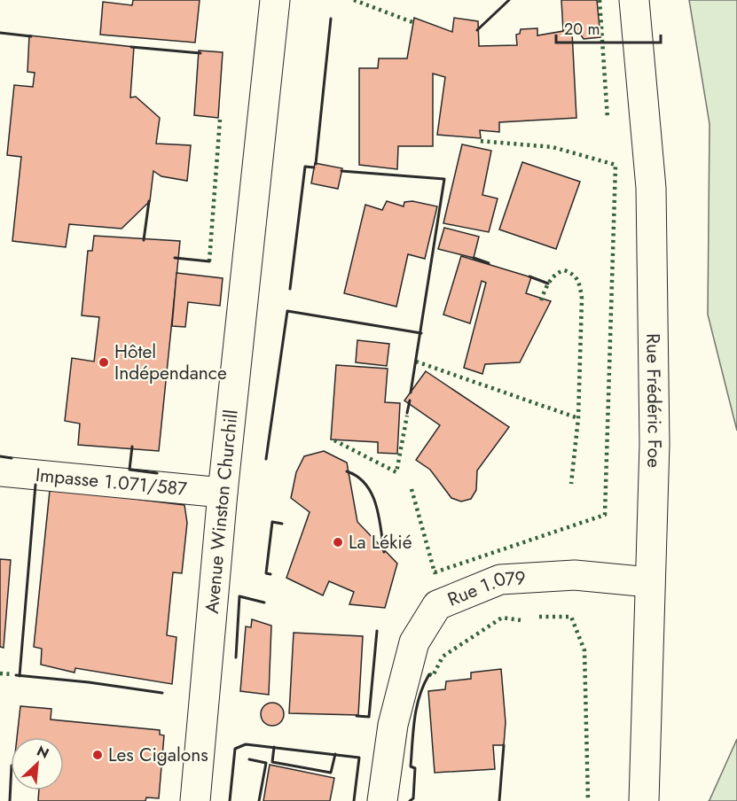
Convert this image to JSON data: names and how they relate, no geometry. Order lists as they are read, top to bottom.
{
  "streets": {
    "street": [
      "Rue Frédéric Foe",
      "Impasse 1.071/587",
      "Avenue Winston Churchill",
      "Rue 1.079"
    ]
  },
  "crossings": [
    ["Rue Frédéric Foe", "Rue 1.079"],
    ["Impasse 1.071/587", "Avenue Winston Churchill"]
  ],
  "places": ["Hôtel Indépendance", "La Lékié", "Les Cigalons"],
  "scale_bar": "20 m",
  "north": "top right"
}
